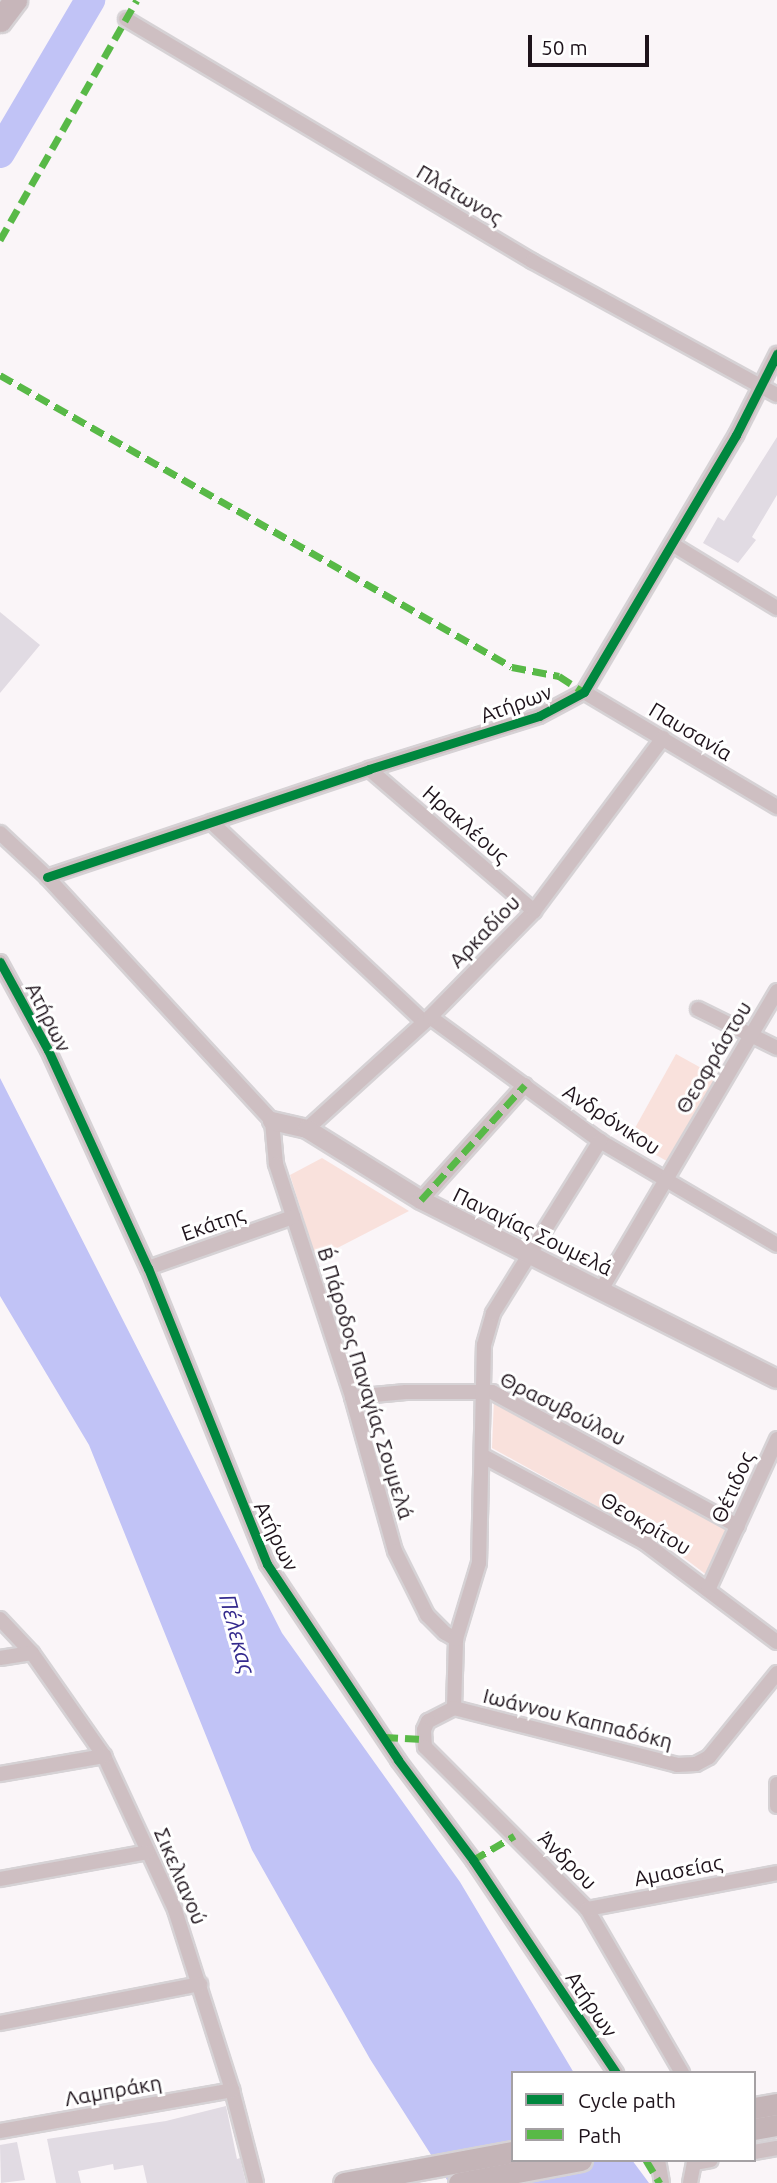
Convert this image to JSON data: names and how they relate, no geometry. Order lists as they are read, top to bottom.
{
  "streets": {
    "street": [
      "Πλάτωνος",
      "Ατήρων",
      "Παυσανία",
      "Ηρακλέους",
      "Αρκαδίου",
      "Θεοφράστου",
      "Ανδρόνικου",
      "Εκάτης",
      "Παναγίας Σουμελά",
      "Β΄ Πάροδος Παναγίας Σουμελά",
      "Θρασυβούλου",
      "Θέτιδος",
      "Θεοκρίτου",
      "Ιωάννου Καππαδόκη",
      "Άνδρου",
      "Αμασείας",
      "Σικελιανού",
      "Λαμπράκη"
    ]
  },
  "crossings": [
    ["Πλάτωνος", "Ατήρων"],
    ["Ατήρων", "Παυσανία"],
    ["Ατήρων", "Ηρακλέους"],
    ["Ατήρων", "Ανδρόνικου"],
    ["Ατήρων", "Εκάτης"],
    ["Παυσανία", "Αρκαδίου"],
    ["Ηρακλέους", "Αρκαδίου"],
    ["Αρκαδίου", "Ανδρόνικου"],
    ["Αρκαδίου", "Παναγίας Σουμελά"],
    ["Θεοφράστου", "Ανδρόνικου"],
    ["Θεοφράστου", "Παναγίας Σουμελά"],
    ["Εκάτης", "Β΄ Πάροδος Παναγίας Σουμελά"],
    ["Παναγίας Σουμελά", "Β΄ Πάροδος Παναγίας Σουμελά"],
    ["Β΄ Πάροδος Παναγίας Σουμελά", "Θρασυβούλου"],
    ["Θρασυβούλου", "Θέτιδος"],
    ["Θέτιδος", "Θεοκρίτου"],
    ["Ιωάννου Καππαδόκη", "Άνδρου"],
    ["Άνδρου", "Αμασείας"],
    ["Σικελιανού", "Λαμπράκη"]
  ],
  "water": ["Πέλεκας"],
  "legend": ["Cycle path", "Path"],
  "scale_bar": "50 m"
}
